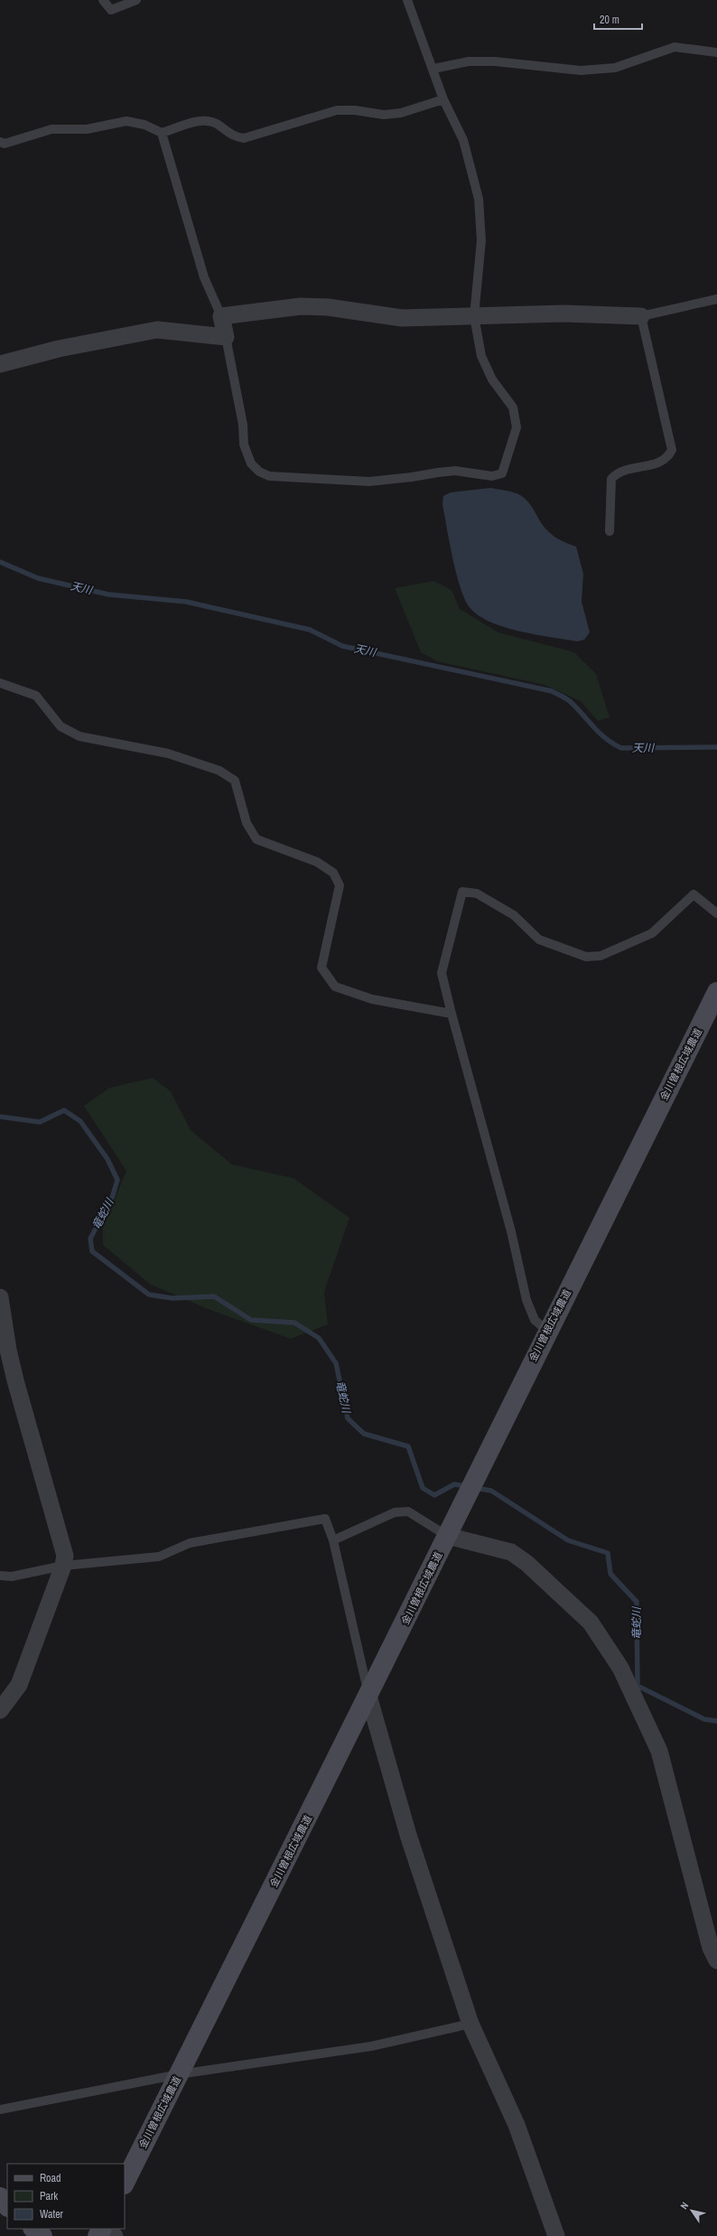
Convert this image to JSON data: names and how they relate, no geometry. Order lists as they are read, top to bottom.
{
  "streets": {
    "street": ["金川曽根広域農道"]
  },
  "water": ["天川", "竜蛇川"],
  "legend": ["Road", "Park", "Water"],
  "scale_bar": "20 m",
  "north": "top left"
}
